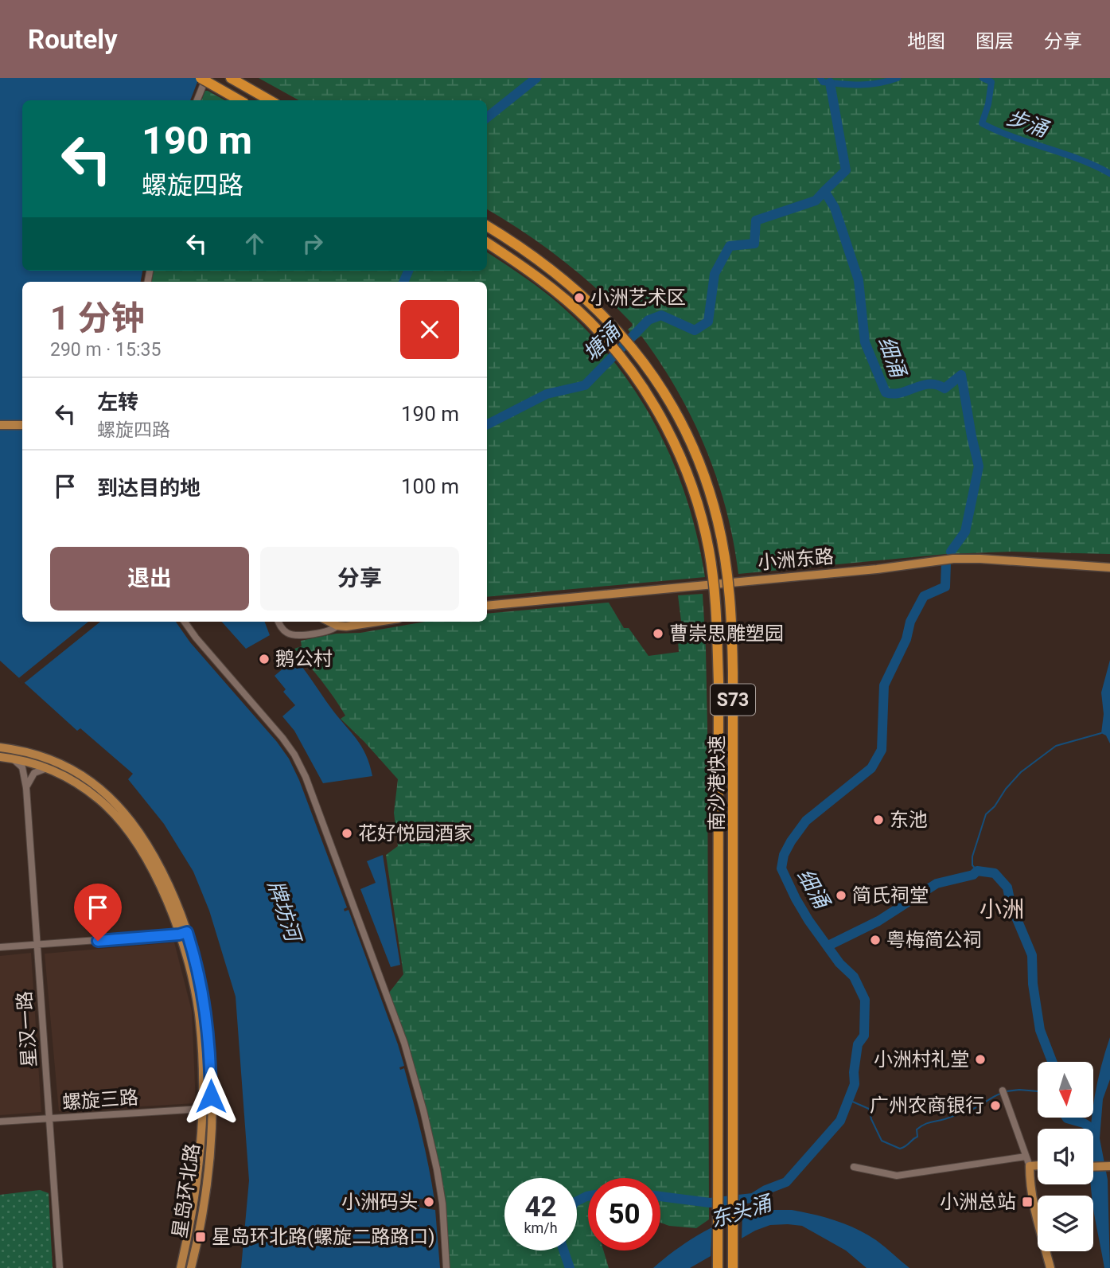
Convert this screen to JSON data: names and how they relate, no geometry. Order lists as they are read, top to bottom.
{
  "streets": {
    "highway": ["S73", "南沙港快速"],
    "main road": ["小洲东路", "星岛环北路"],
    "street": ["星汉一路", "螺旋三路"]
  },
  "crossings": [
    ["星汉一路", "螺旋三路"],
    ["星汉一路", "星岛环北路"],
    ["螺旋三路", "星岛环北路"]
  ],
  "districts": ["小洲"],
  "water": [
    "步涌",
    "塘涌",
    "细涌",
    "牌坊河",
    "东头涌"
  ],
  "places": {
    "other": [
      "小洲艺术区",
      "曹崇思雕塑园",
      "鹅公村",
      "东池",
      "花好悦园酒家",
      "简氏祠堂",
      "粤梅简公祠",
      "小洲村礼堂",
      "广州农商银行",
      "小洲码头"
    ],
    "transit": ["小洲总站", "星岛环北路(螺旋二路路口)"]
  },
  "north": "bottom",
  "page": {
    "header": "Routely",
    "nav": ["地图", "图层", "分享"],
    "turn": ["190 m", "螺旋四路"],
    "heading": ["1 分钟", "290 m · 15:35"],
    "list": [
      {
        "name": "左转",
        "note": "螺旋四路",
        "value": "190 m"
      },
      {
        "name": "到达目的地",
        "value": "100 m"
      }
    ],
    "buttons": ["退出", "分享"],
    "speed": "42 km/h",
    "limit": "50"
  }
}
